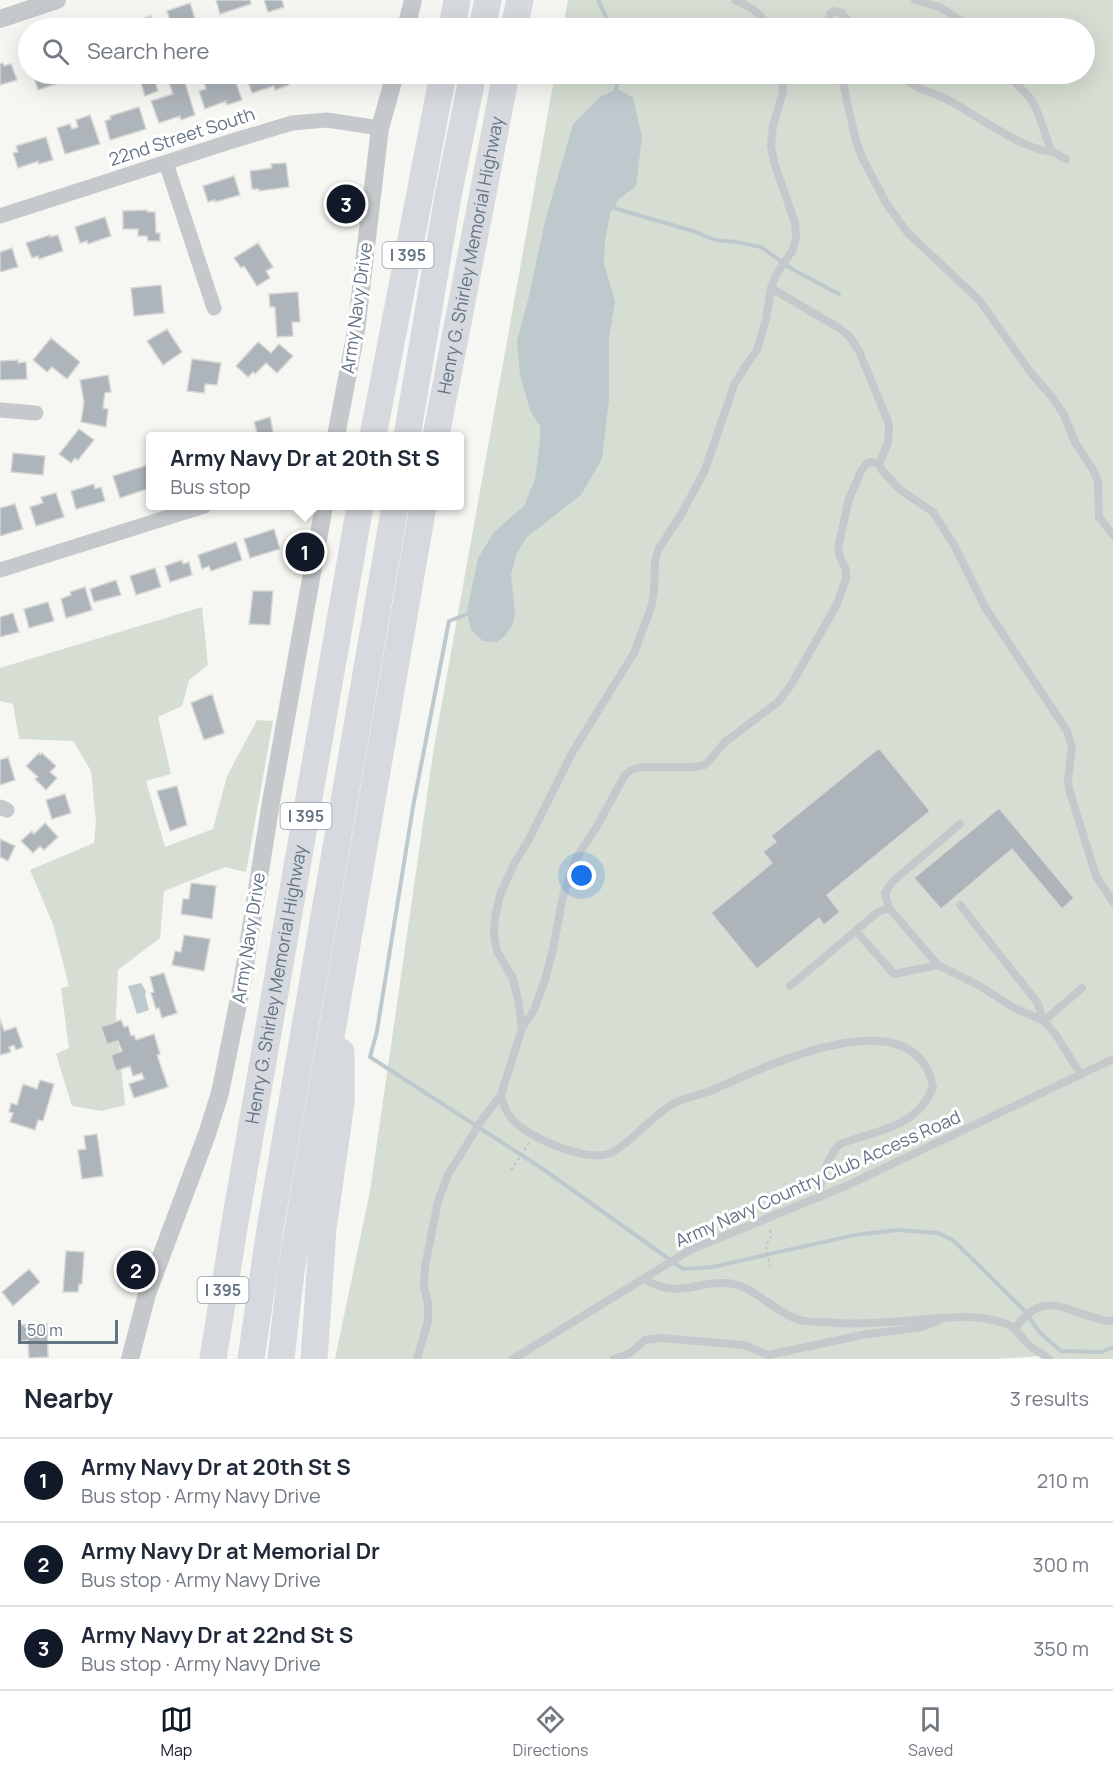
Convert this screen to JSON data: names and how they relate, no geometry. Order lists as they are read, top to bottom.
{
  "streets": {
    "highway": ["I 395", "Henry G. Shirley Memorial Highway"],
    "street": ["22nd Street South", "Army Navy Drive"],
    "lane": ["Army Navy Country Club Access Road"]
  },
  "crossings": [
    ["22nd Street South", "Army Navy Drive"]
  ],
  "scale_bar": "50 m",
  "page": {
    "search": "Search here",
    "pins": ["3", "1", "2"],
    "popup": ["Army Navy Dr at 20th St S", "Bus stop"],
    "scale": "50 m",
    "heading": ["Nearby", "3 results"],
    "list": [
      {
        "mark": "1",
        "name": "Army Navy Dr at 20th St S",
        "note": "Bus stop · Army Navy Drive",
        "value": "210 m"
      },
      {
        "mark": "2",
        "name": "Army Navy Dr at Memorial Dr",
        "note": "Bus stop · Army Navy Drive",
        "value": "300 m"
      },
      {
        "mark": "3",
        "name": "Army Navy Dr at 22nd St S",
        "note": "Bus stop · Army Navy Drive",
        "value": "350 m"
      }
    ],
    "nav": ["Map", "Directions", "Saved"]
  }
}
